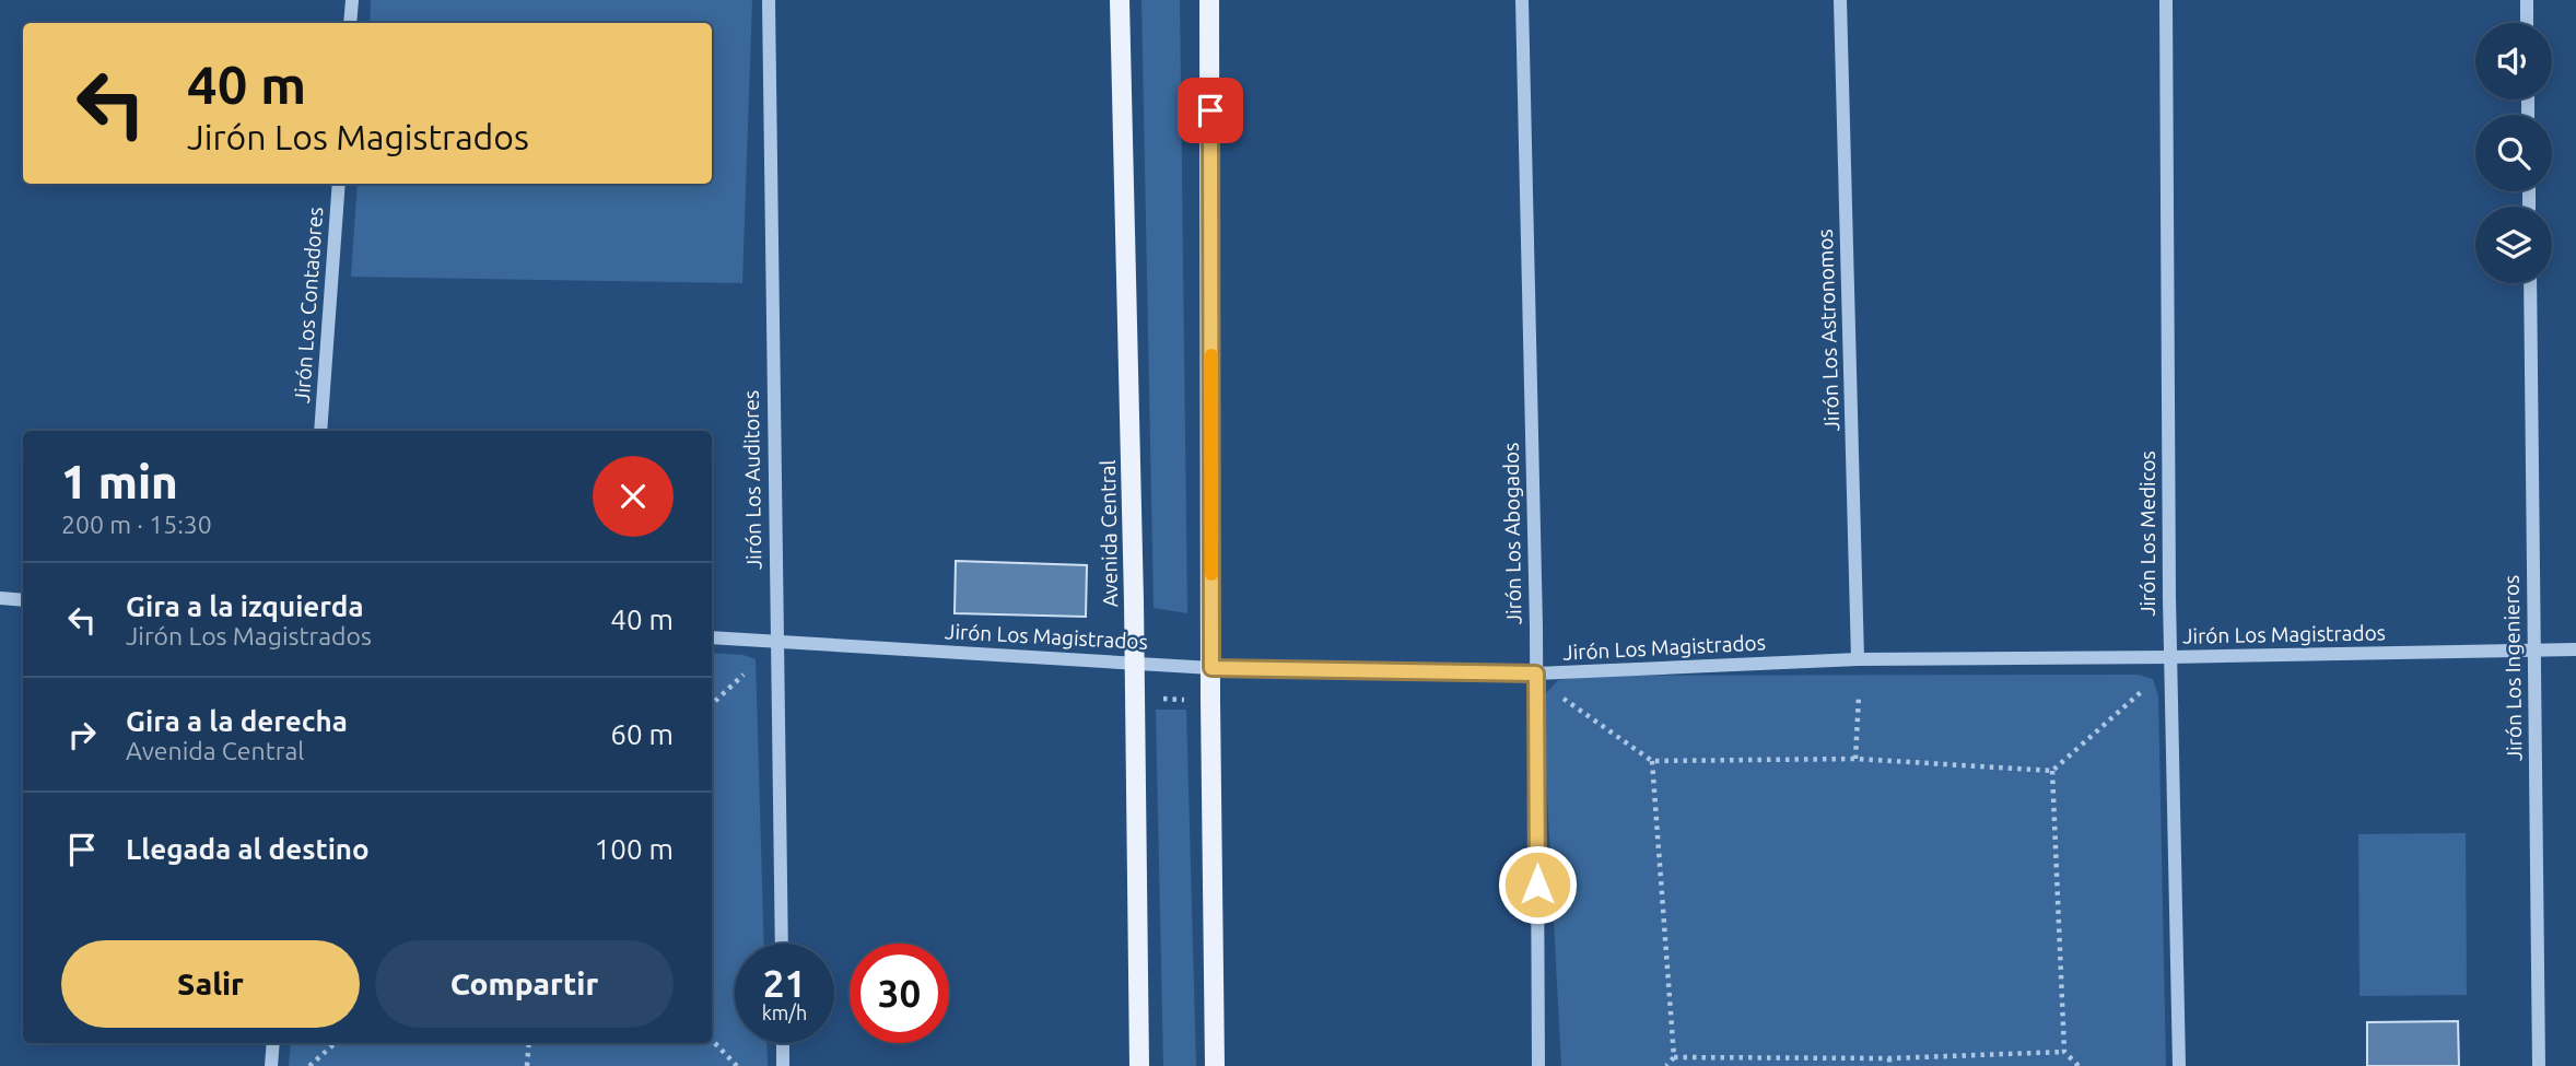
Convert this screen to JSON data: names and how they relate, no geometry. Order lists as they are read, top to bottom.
{
  "streets": {
    "main road": ["Avenida Central"],
    "street": [
      "Jirón Los Contadores",
      "Jirón Los Astronomos",
      "Jirón Los Auditores",
      "Jirón Los Abogados",
      "Jirón Los Medicos",
      "Jirón Los Magistrados",
      "Jirón Los Ingenieros"
    ]
  },
  "crossings": [
    ["Jirón Los Astronomos", "Jirón Los Magistrados"],
    ["Jirón Los Auditores", "Jirón Los Magistrados"],
    ["Avenida Central", "Jirón Los Magistrados"],
    ["Jirón Los Abogados", "Jirón Los Magistrados"],
    ["Jirón Los Medicos", "Jirón Los Magistrados"],
    ["Jirón Los Magistrados", "Jirón Los Ingenieros"]
  ],
  "page": {
    "turn": ["40 m", "Jirón Los Magistrados"],
    "heading": ["1 min", "200 m · 15:30"],
    "list": [
      {
        "name": "Gira a la izquierda",
        "note": "Jirón Los Magistrados",
        "value": "40 m"
      },
      {
        "name": "Gira a la derecha",
        "note": "Avenida Central",
        "value": "60 m"
      },
      {
        "name": "Llegada al destino",
        "value": "100 m"
      }
    ],
    "buttons": ["Salir", "Compartir"],
    "speed": "21 km/h",
    "limit": "30"
  }
}
